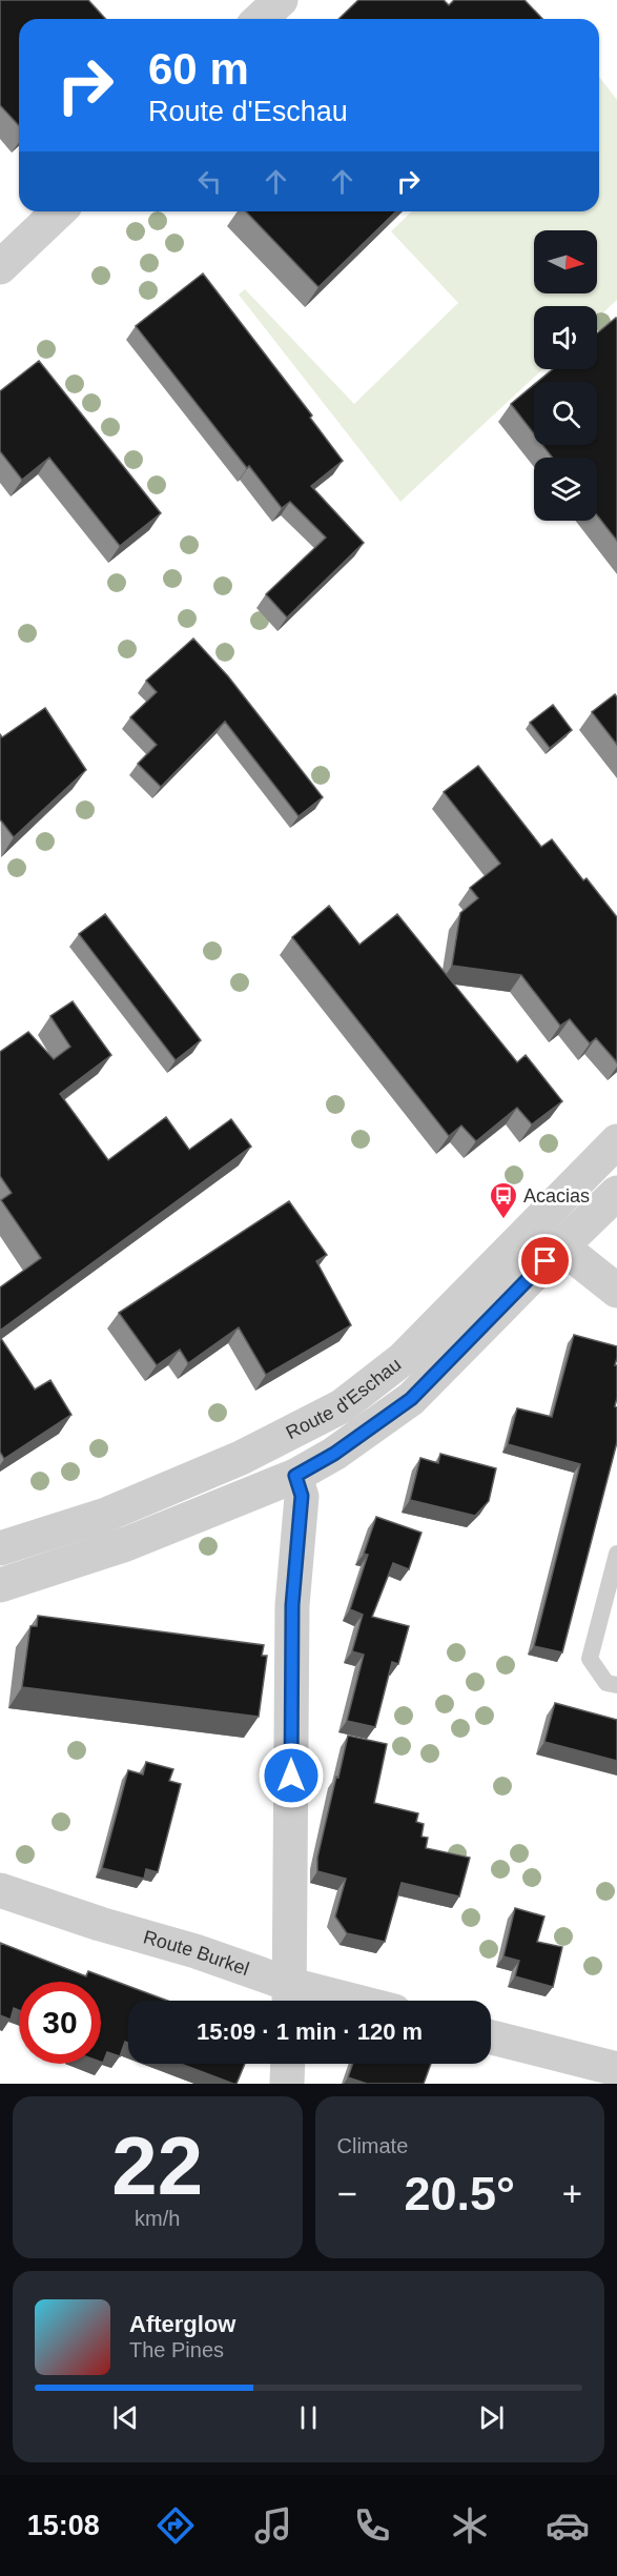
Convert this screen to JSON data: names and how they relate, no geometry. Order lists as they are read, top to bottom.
{
  "streets": {
    "street": ["Route d'Eschau", "Route Burkel"]
  },
  "places": {
    "bus stop": ["Acacias"]
  },
  "north": "right",
  "page": {
    "turn": ["60 m", "Route d'Eschau"],
    "limit": "30",
    "trip": "15:09 · 1 min · 120 m",
    "tile": [
      ["22", "km/h"],
      "Climate"
    ],
    "heat": ["−", "20.5°", "+"],
    "song": ["Afterglow", "The Pines"],
    "tabs": "15:08"
  }
}
